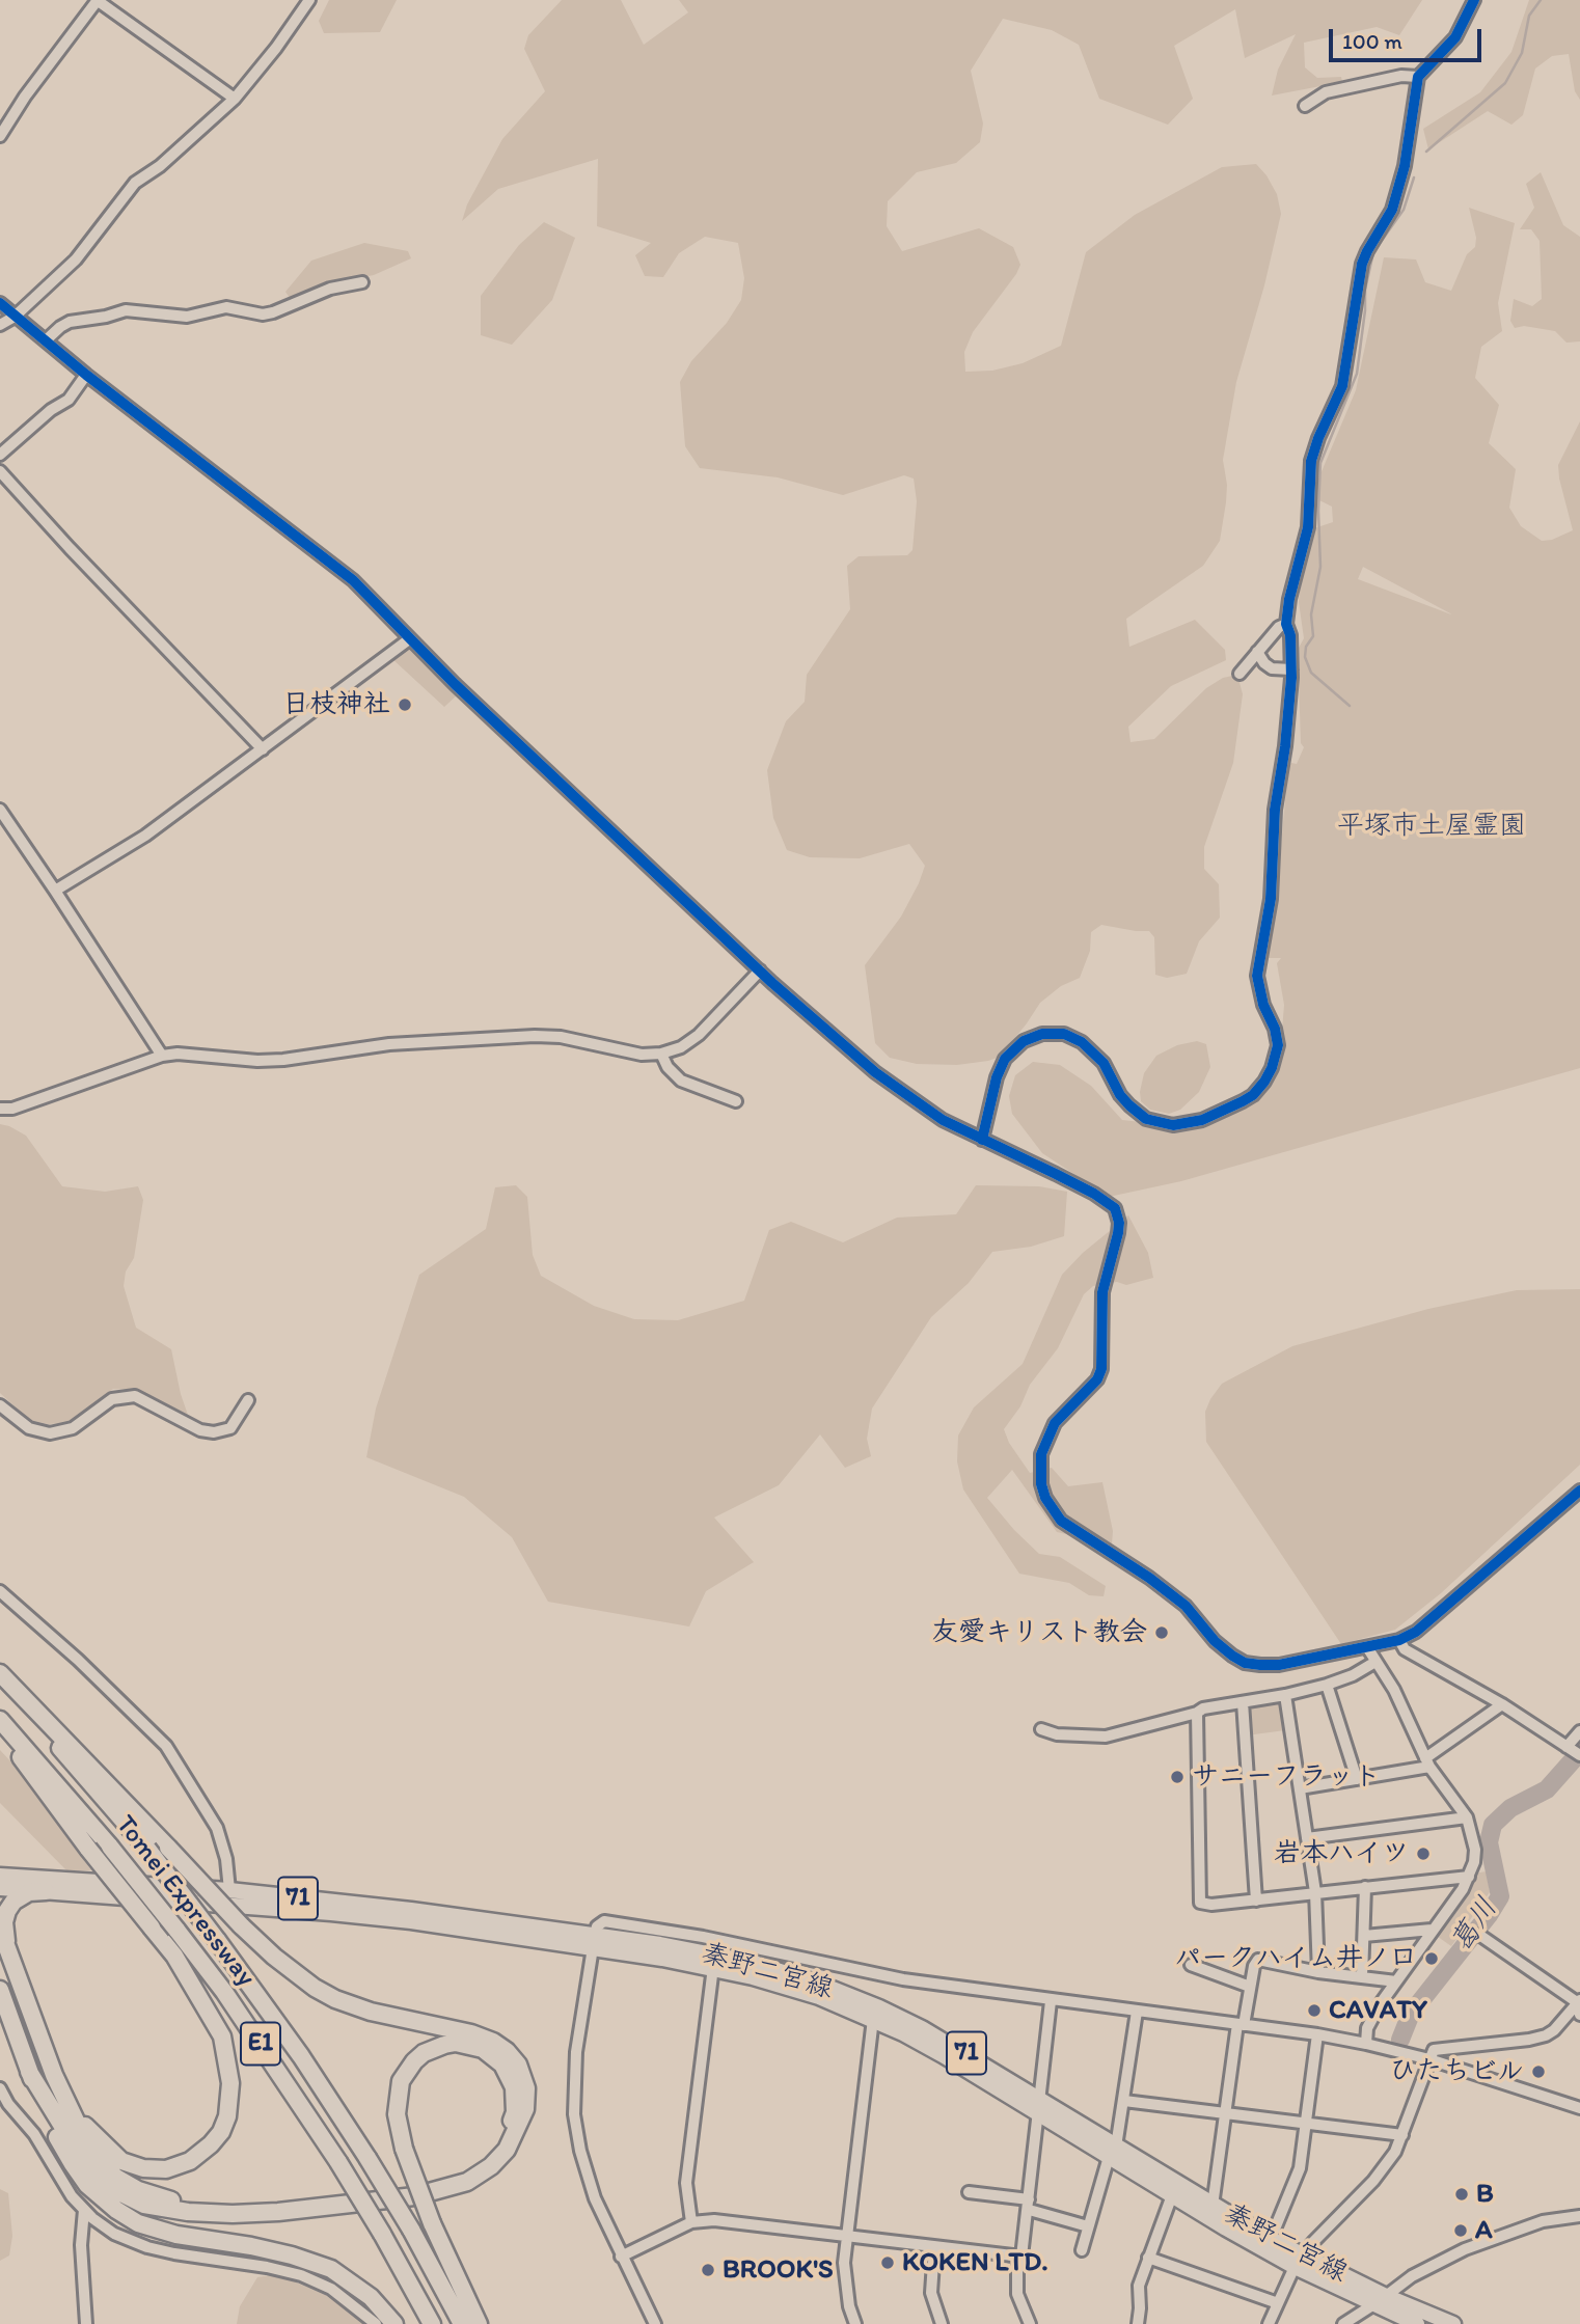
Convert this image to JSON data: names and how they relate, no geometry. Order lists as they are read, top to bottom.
{
  "streets": {
    "highway": ["Tomei Expressway", "E1"],
    "main road": ["71", "秦野二宮線"]
  },
  "water": ["葛川"],
  "parks": ["平塚市土屋霊園"],
  "places": [
    "日枝神社",
    "友愛キリスト教会",
    "サニーフラット",
    "岩本ハイツ",
    "パークハイム井ノ口",
    "CAVATY",
    "ひたちビル",
    "B",
    "A",
    "KOKEN LTD.",
    "BROOK'S"
  ],
  "scale_bar": "100 m"
}
